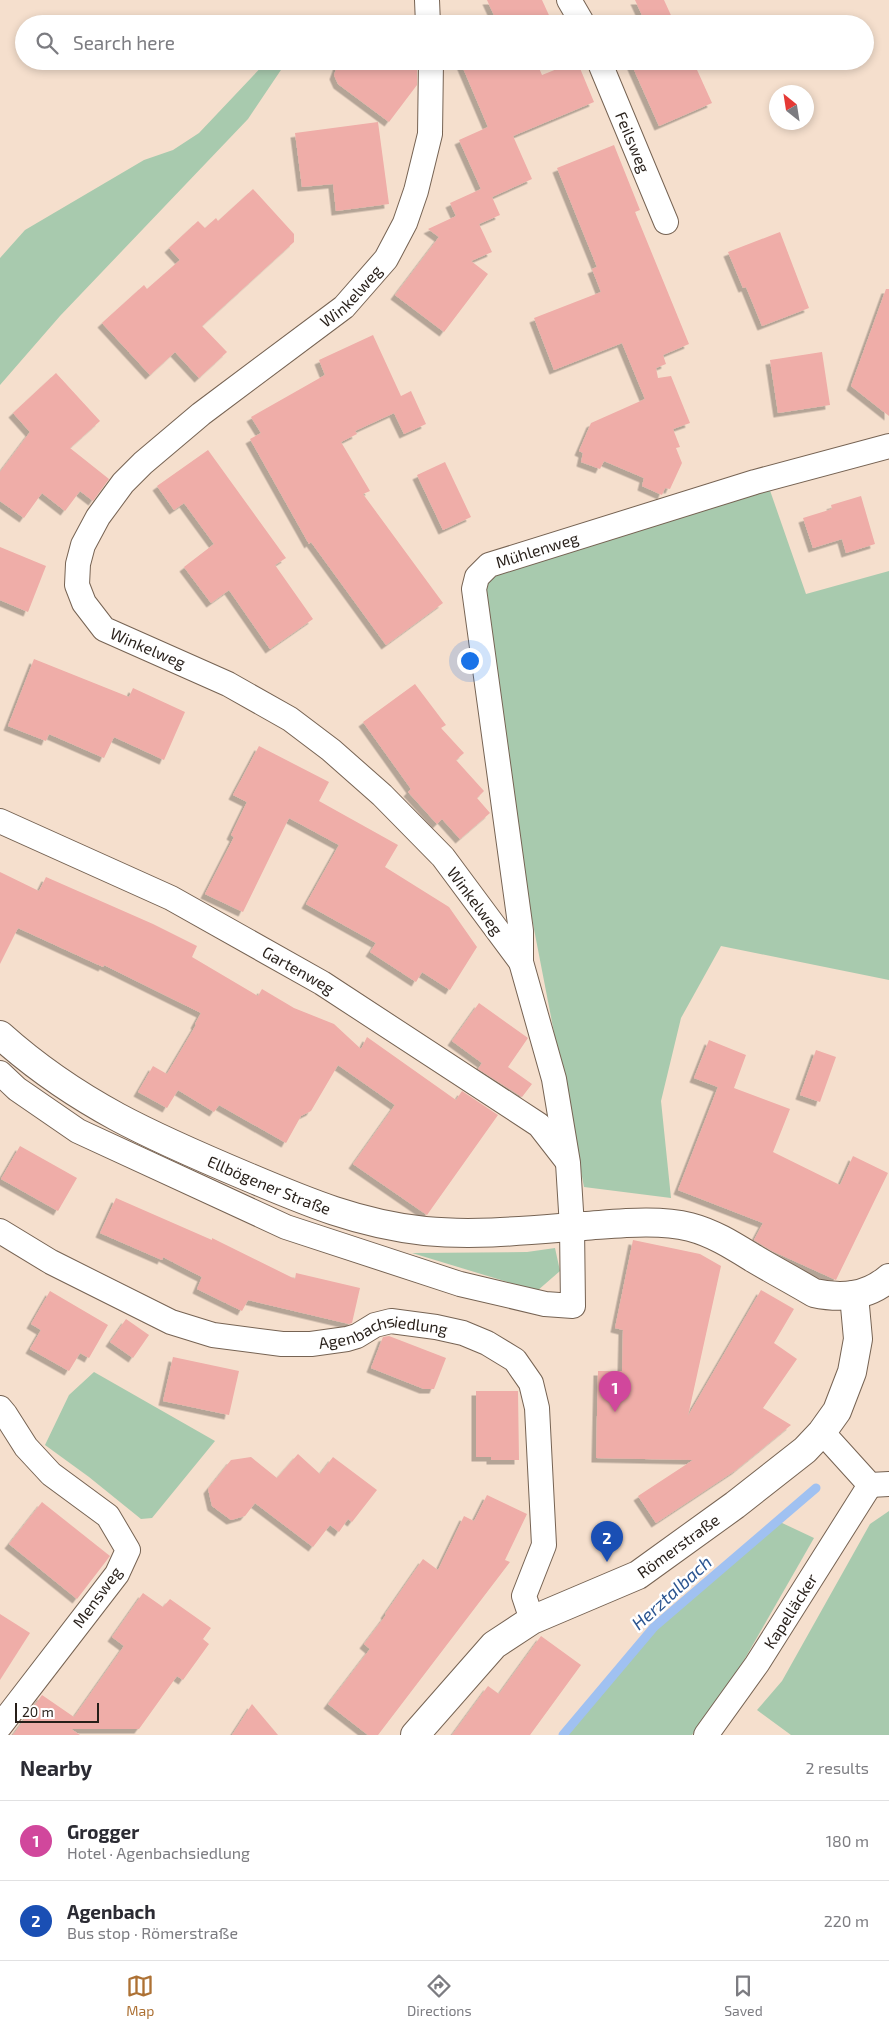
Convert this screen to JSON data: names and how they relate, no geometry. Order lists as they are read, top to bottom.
{
  "streets": {
    "main road": ["Ellbögener Straße", "Römerstraße"],
    "street": [
      "Feilsweg",
      "Winkelweg",
      "Mühlenweg",
      "Gartenweg",
      "Agenbachsiedlung",
      "Mensweg",
      "Kapelläcker"
    ]
  },
  "crossings": [
    ["Winkelweg", "Mühlenweg"],
    ["Winkelweg", "Gartenweg"],
    ["Winkelweg", "Ellbögener Straße"],
    ["Agenbachsiedlung", "Römerstraße"]
  ],
  "water": ["Herztalbach"],
  "scale_bar": "20 m",
  "north": "top left",
  "page": {
    "search": "Search here",
    "pins": ["1", "2"],
    "scale": "20 m",
    "heading": ["Nearby", "2 results"],
    "list": [
      {
        "mark": "1",
        "name": "Grogger",
        "note": "Hotel · Agenbachsiedlung",
        "value": "180 m"
      },
      {
        "mark": "2",
        "name": "Agenbach",
        "note": "Bus stop · Römerstraße",
        "value": "220 m"
      }
    ],
    "nav": ["Map", "Directions", "Saved"]
  }
}
